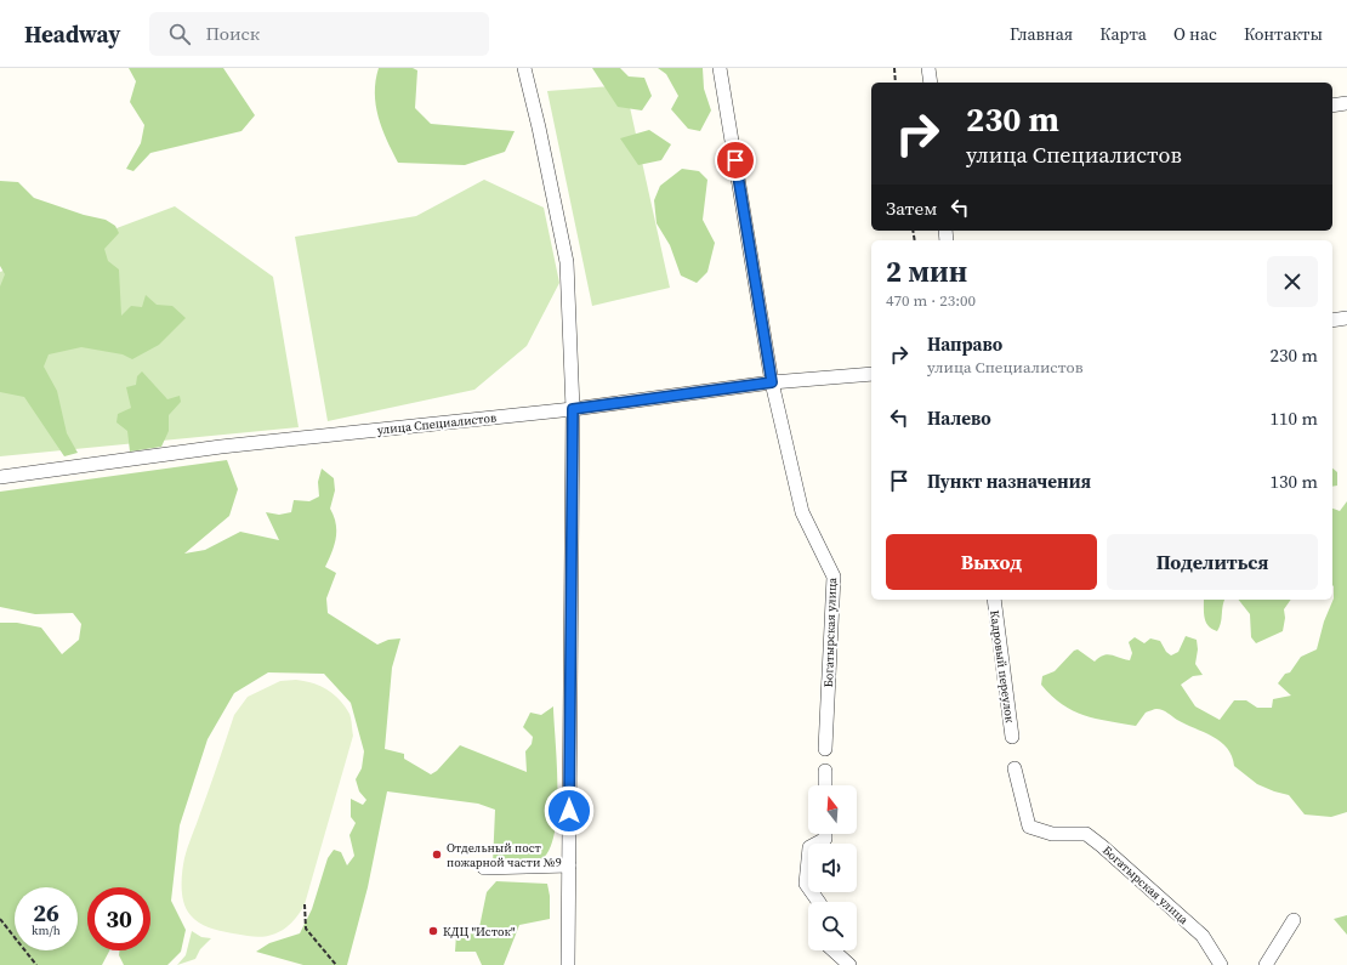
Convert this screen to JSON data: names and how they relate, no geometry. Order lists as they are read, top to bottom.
{
  "streets": {
    "street": ["улица Специалистов", "Богатырская улица", "Кадровый переулок"]
  },
  "crossings": [
    ["улица Специалистов", "Богатырская улица"]
  ],
  "places": ["Отдельный пост пожарной части №9", "КДЦ \"Исток\""],
  "north": "top",
  "page": {
    "header": "Headway",
    "search": "Поиск",
    "nav": [
      "Главная",
      "Карта",
      "О нас",
      "Контакты"
    ],
    "turn": ["230 m", "улица Специалистов"],
    "then": "Затем",
    "heading": ["2 мин", "470 m · 23:00"],
    "list": [
      {
        "name": "Направо",
        "note": "улица Специалистов",
        "value": "230 m"
      },
      {
        "name": "Налево",
        "value": "110 m"
      },
      {
        "name": "Пункт назначения",
        "value": "130 m"
      }
    ],
    "buttons": ["Выход", "Поделиться"],
    "speed": "26 km/h",
    "limit": "30"
  }
}
